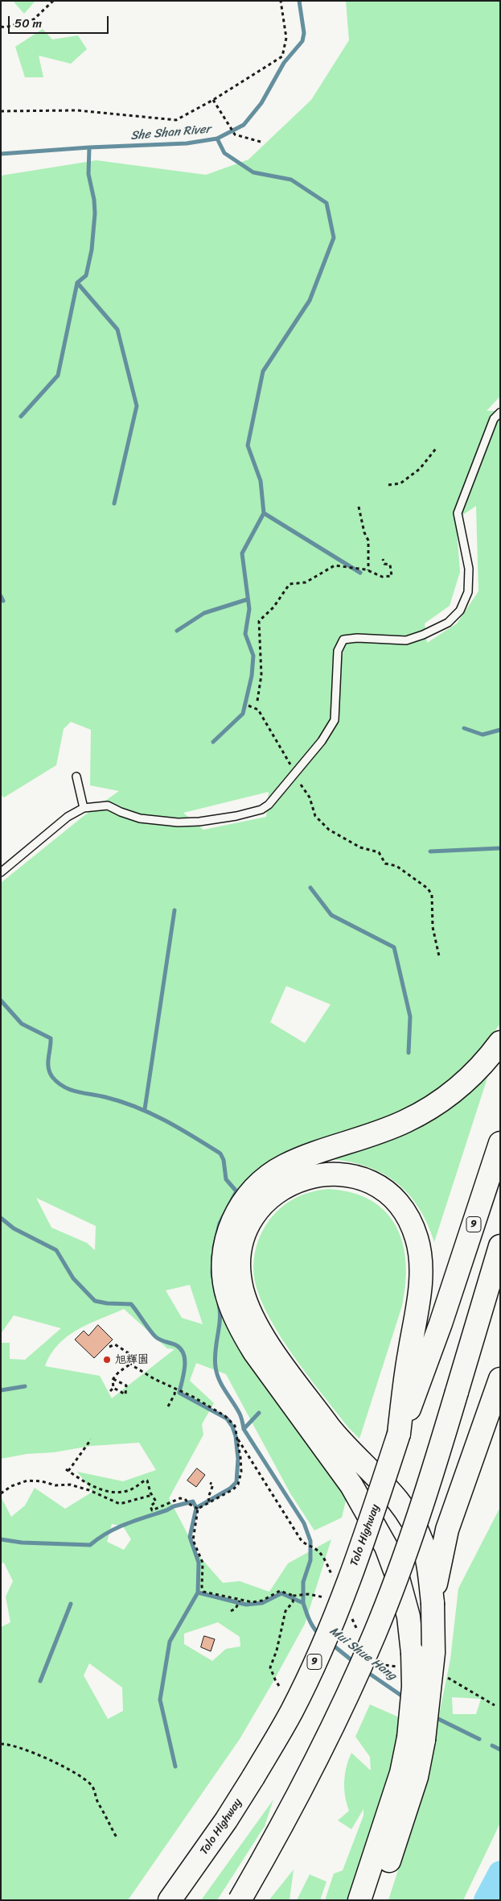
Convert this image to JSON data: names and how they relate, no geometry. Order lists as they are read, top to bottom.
{
  "streets": {
    "highway": ["9", "Tolo Highway"]
  },
  "water": ["She Shan River", "Mui Shue Hang"],
  "places": ["旭輝園"],
  "scale_bar": "50 m"
}
